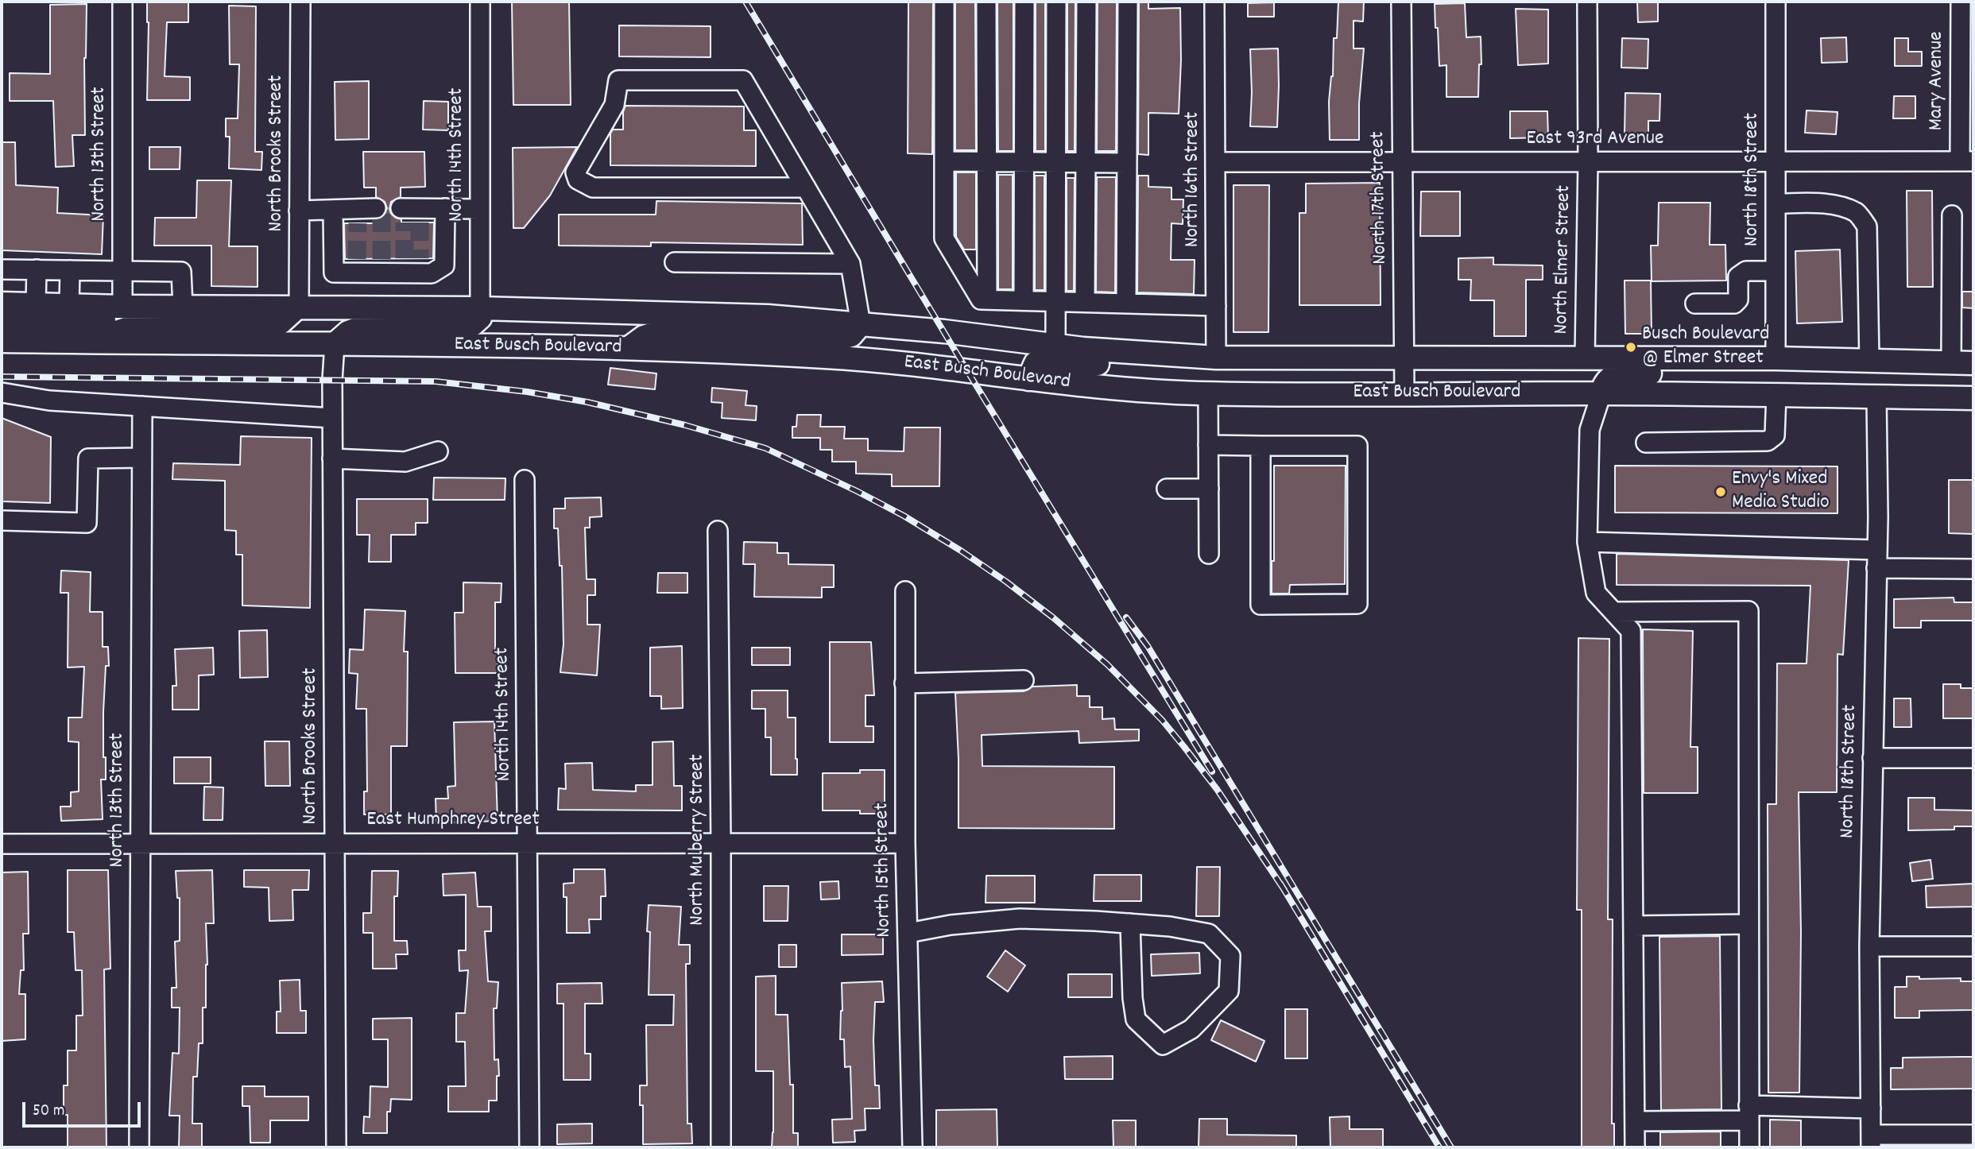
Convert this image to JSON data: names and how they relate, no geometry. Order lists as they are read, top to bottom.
{
  "streets": {
    "main road": ["East Busch Boulevard"],
    "street": [
      "Mary Avenue",
      "East 93rd Avenue",
      "North Brooks Street",
      "North 13th Street",
      "North 14th Street",
      "North 16th Street",
      "North 18th Street",
      "North 17th Street",
      "North Elmer Street",
      "East Humphrey Street",
      "North Mulberry Street",
      "North 15th Street"
    ]
  },
  "crossings": [
    ["Mary Avenue", "East 93rd Avenue"],
    ["East 93rd Avenue", "North 16th Street"],
    ["East 93rd Avenue", "North 18th Street"],
    ["East 93rd Avenue", "North 17th Street"],
    ["East 93rd Avenue", "North Elmer Street"],
    ["North Brooks Street", "East Busch Boulevard"],
    ["North Brooks Street", "East Humphrey Street"],
    ["North 13th Street", "East Busch Boulevard"],
    ["North 13th Street", "East Humphrey Street"],
    ["North 14th Street", "East Busch Boulevard"],
    ["North 14th Street", "East Humphrey Street"],
    ["North 16th Street", "East Busch Boulevard"],
    ["North 18th Street", "East Busch Boulevard"],
    ["North 17th Street", "East Busch Boulevard"],
    ["North Elmer Street", "East Busch Boulevard"],
    ["East Humphrey Street", "North Mulberry Street"],
    ["East Humphrey Street", "North 15th Street"]
  ],
  "places": ["Busch Boulevard @ Elmer Street", "Envy's Mixed Media Studio"],
  "scale_bar": "50 m"
}
